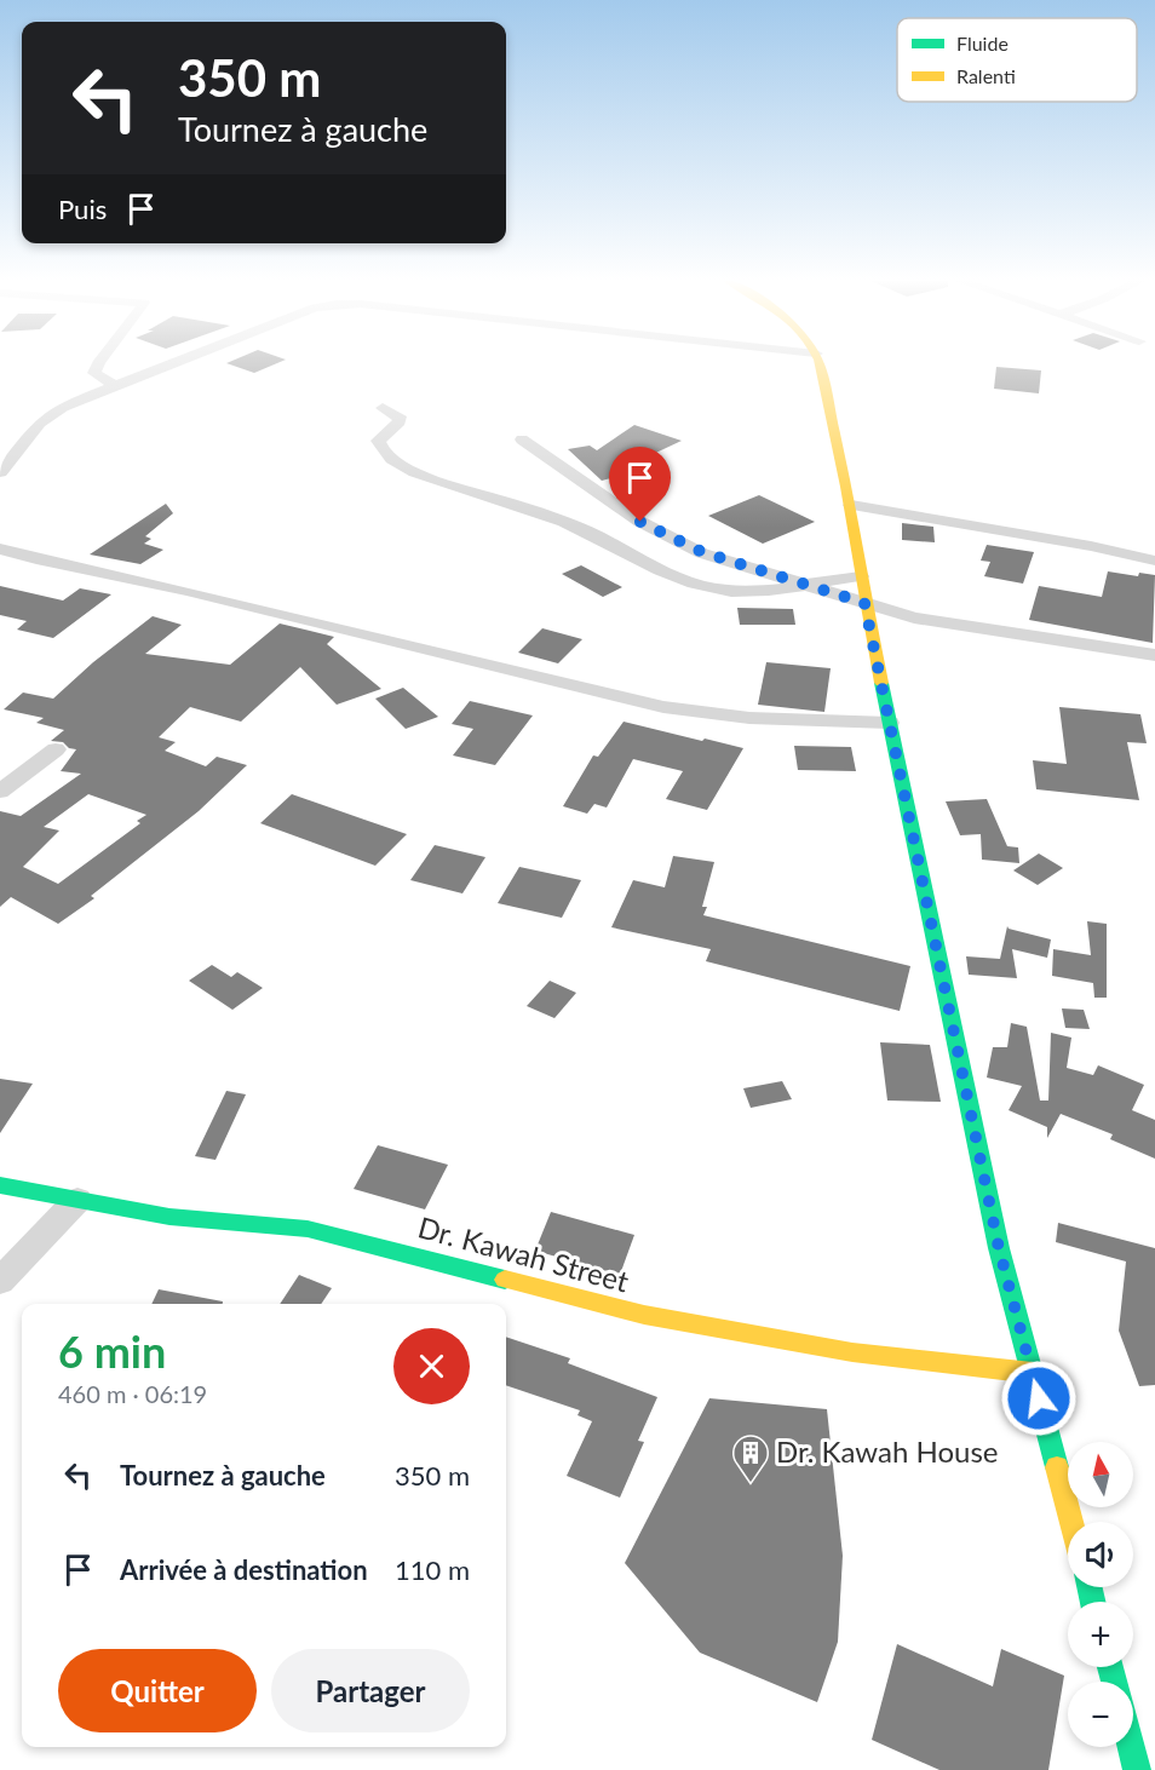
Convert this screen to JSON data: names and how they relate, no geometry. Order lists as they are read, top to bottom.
{
  "streets": {
    "street": ["Dr. Kawah Street"]
  },
  "places": {
    "building": ["Dr. Kawah House"]
  },
  "legend": ["Fluide", "Ralenti"],
  "north": "top",
  "page": {
    "turn": ["350 m", "Tournez à gauche"],
    "then": "Puis",
    "heading": ["6 min", "460 m · 06:19"],
    "list": [
      {
        "name": "Tournez à gauche",
        "value": "350 m"
      },
      {
        "name": "Arrivée à destination",
        "value": "110 m"
      }
    ],
    "map_buttons": ["+", "−"],
    "buttons": ["Quitter", "Partager"]
  }
}
